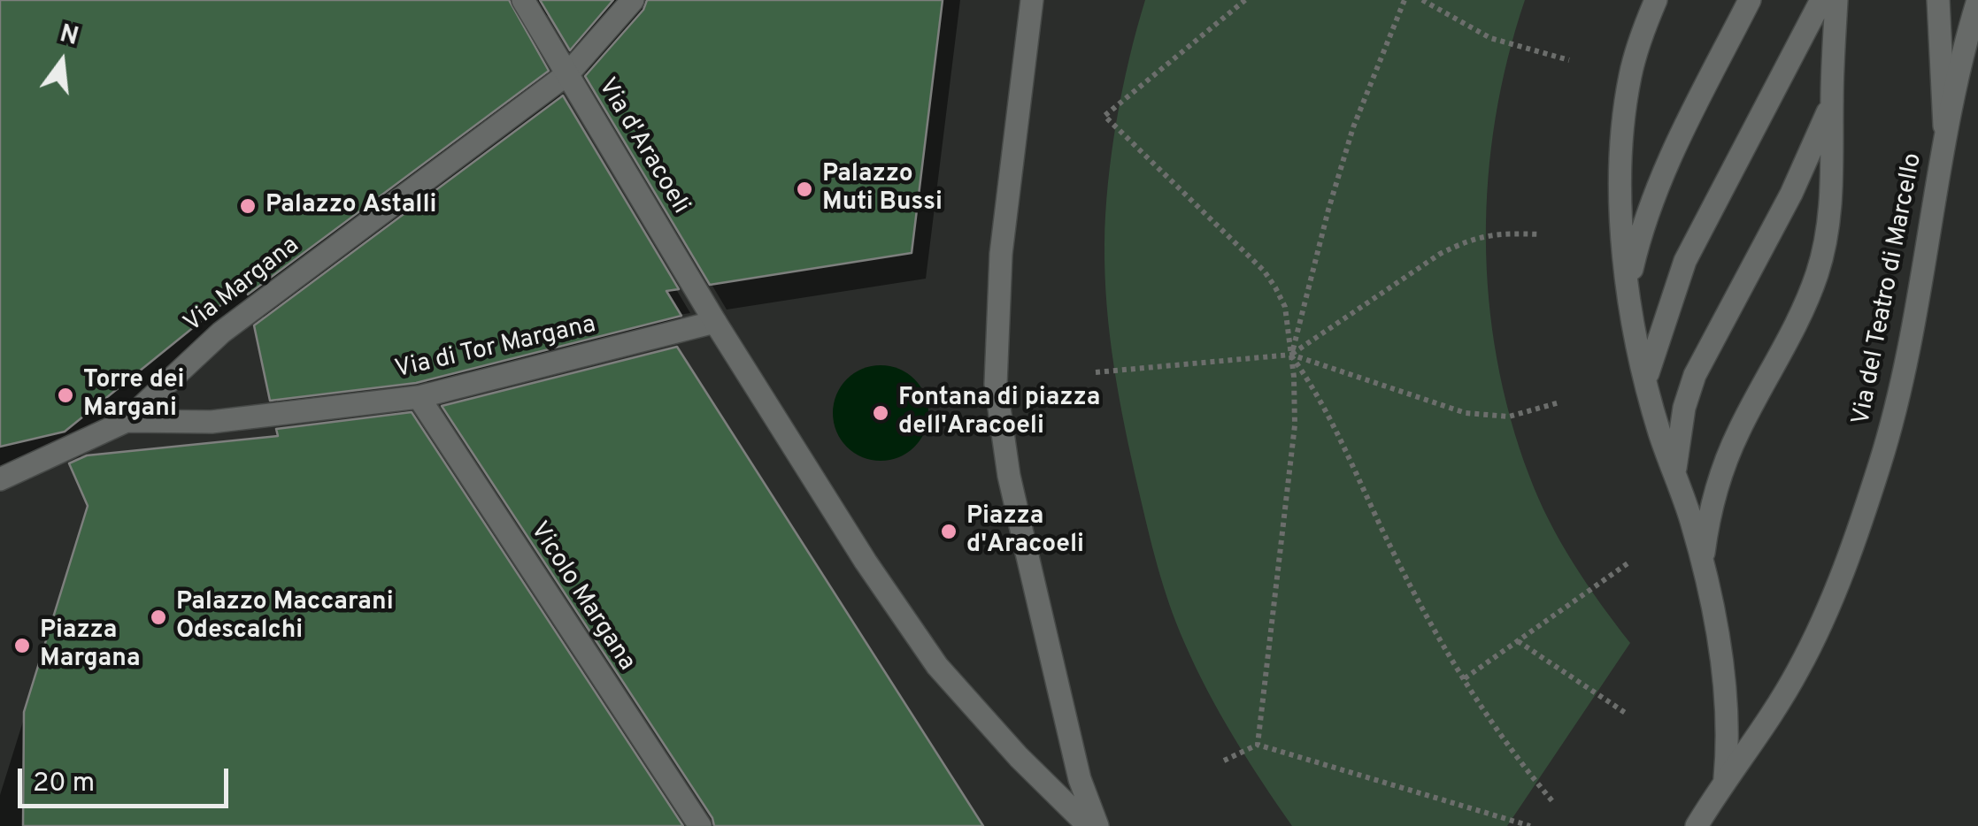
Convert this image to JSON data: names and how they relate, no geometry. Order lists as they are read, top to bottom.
{
  "streets": {
    "street": [
      "Via d'Aracoeli",
      "Via Margana",
      "Via del Teatro di Marcello",
      "Via di Tor Margana",
      "Vicolo Margana"
    ]
  },
  "crossings": [
    ["Via d'Aracoeli", "Via Margana"],
    ["Via d'Aracoeli", "Via di Tor Margana"],
    ["Via Margana", "Via di Tor Margana"],
    ["Via di Tor Margana", "Vicolo Margana"]
  ],
  "places": [
    "Palazzo Muti Bussi",
    "Palazzo Astalli",
    "Torre dei Margani",
    "Fontana di piazza dell'Aracoeli",
    "Piazza d'Aracoeli",
    "Palazzo Maccarani Odescalchi",
    "Piazza Margana"
  ],
  "scale_bar": "20 m",
  "north": "top"
}
